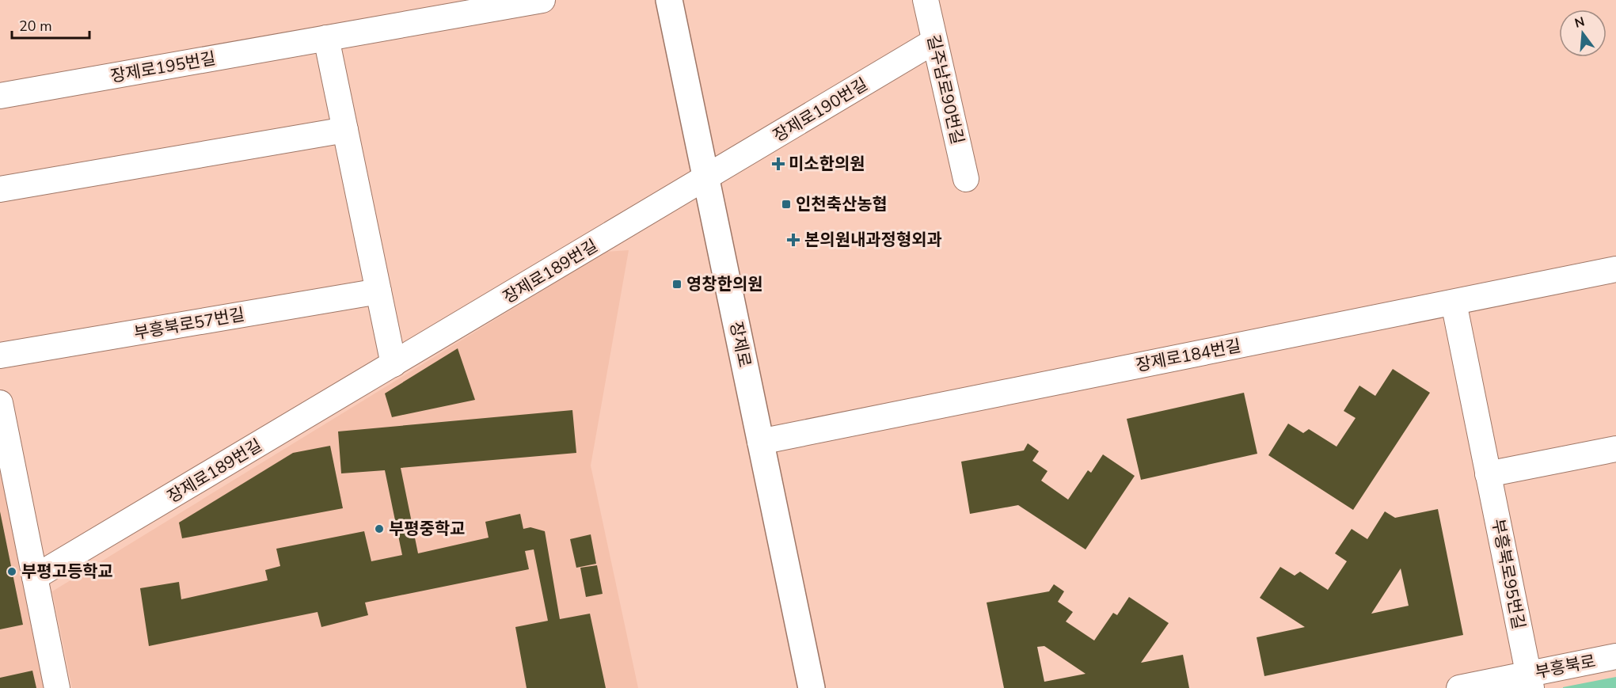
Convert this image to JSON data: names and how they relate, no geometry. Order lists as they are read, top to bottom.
{
  "streets": {
    "main road": ["장제로"],
    "street": [
      "장제로195번길",
      "길주남로90번길",
      "장제로190번길",
      "장제로189번길",
      "부흥북로57번길",
      "장제로184번길",
      "부흥북로95번길",
      "부흥북로"
    ]
  },
  "crossings": [
    ["길주남로90번길", "장제로190번길"],
    ["장제로190번길", "장제로189번길"],
    ["장제로190번길", "장제로"],
    ["장제로189번길", "장제로"],
    ["장제로", "장제로184번길"],
    ["장제로184번길", "부흥북로95번길"],
    ["부흥북로95번길", "부흥북로"]
  ],
  "places": {
    "health": ["미소한의원", "본의원내과정형외과"],
    "transit": ["인천축산농협", "영창한의원"],
    "other": ["부평중학교", "부평고등학교"]
  },
  "scale_bar": "20 m",
  "north": "top"
}
